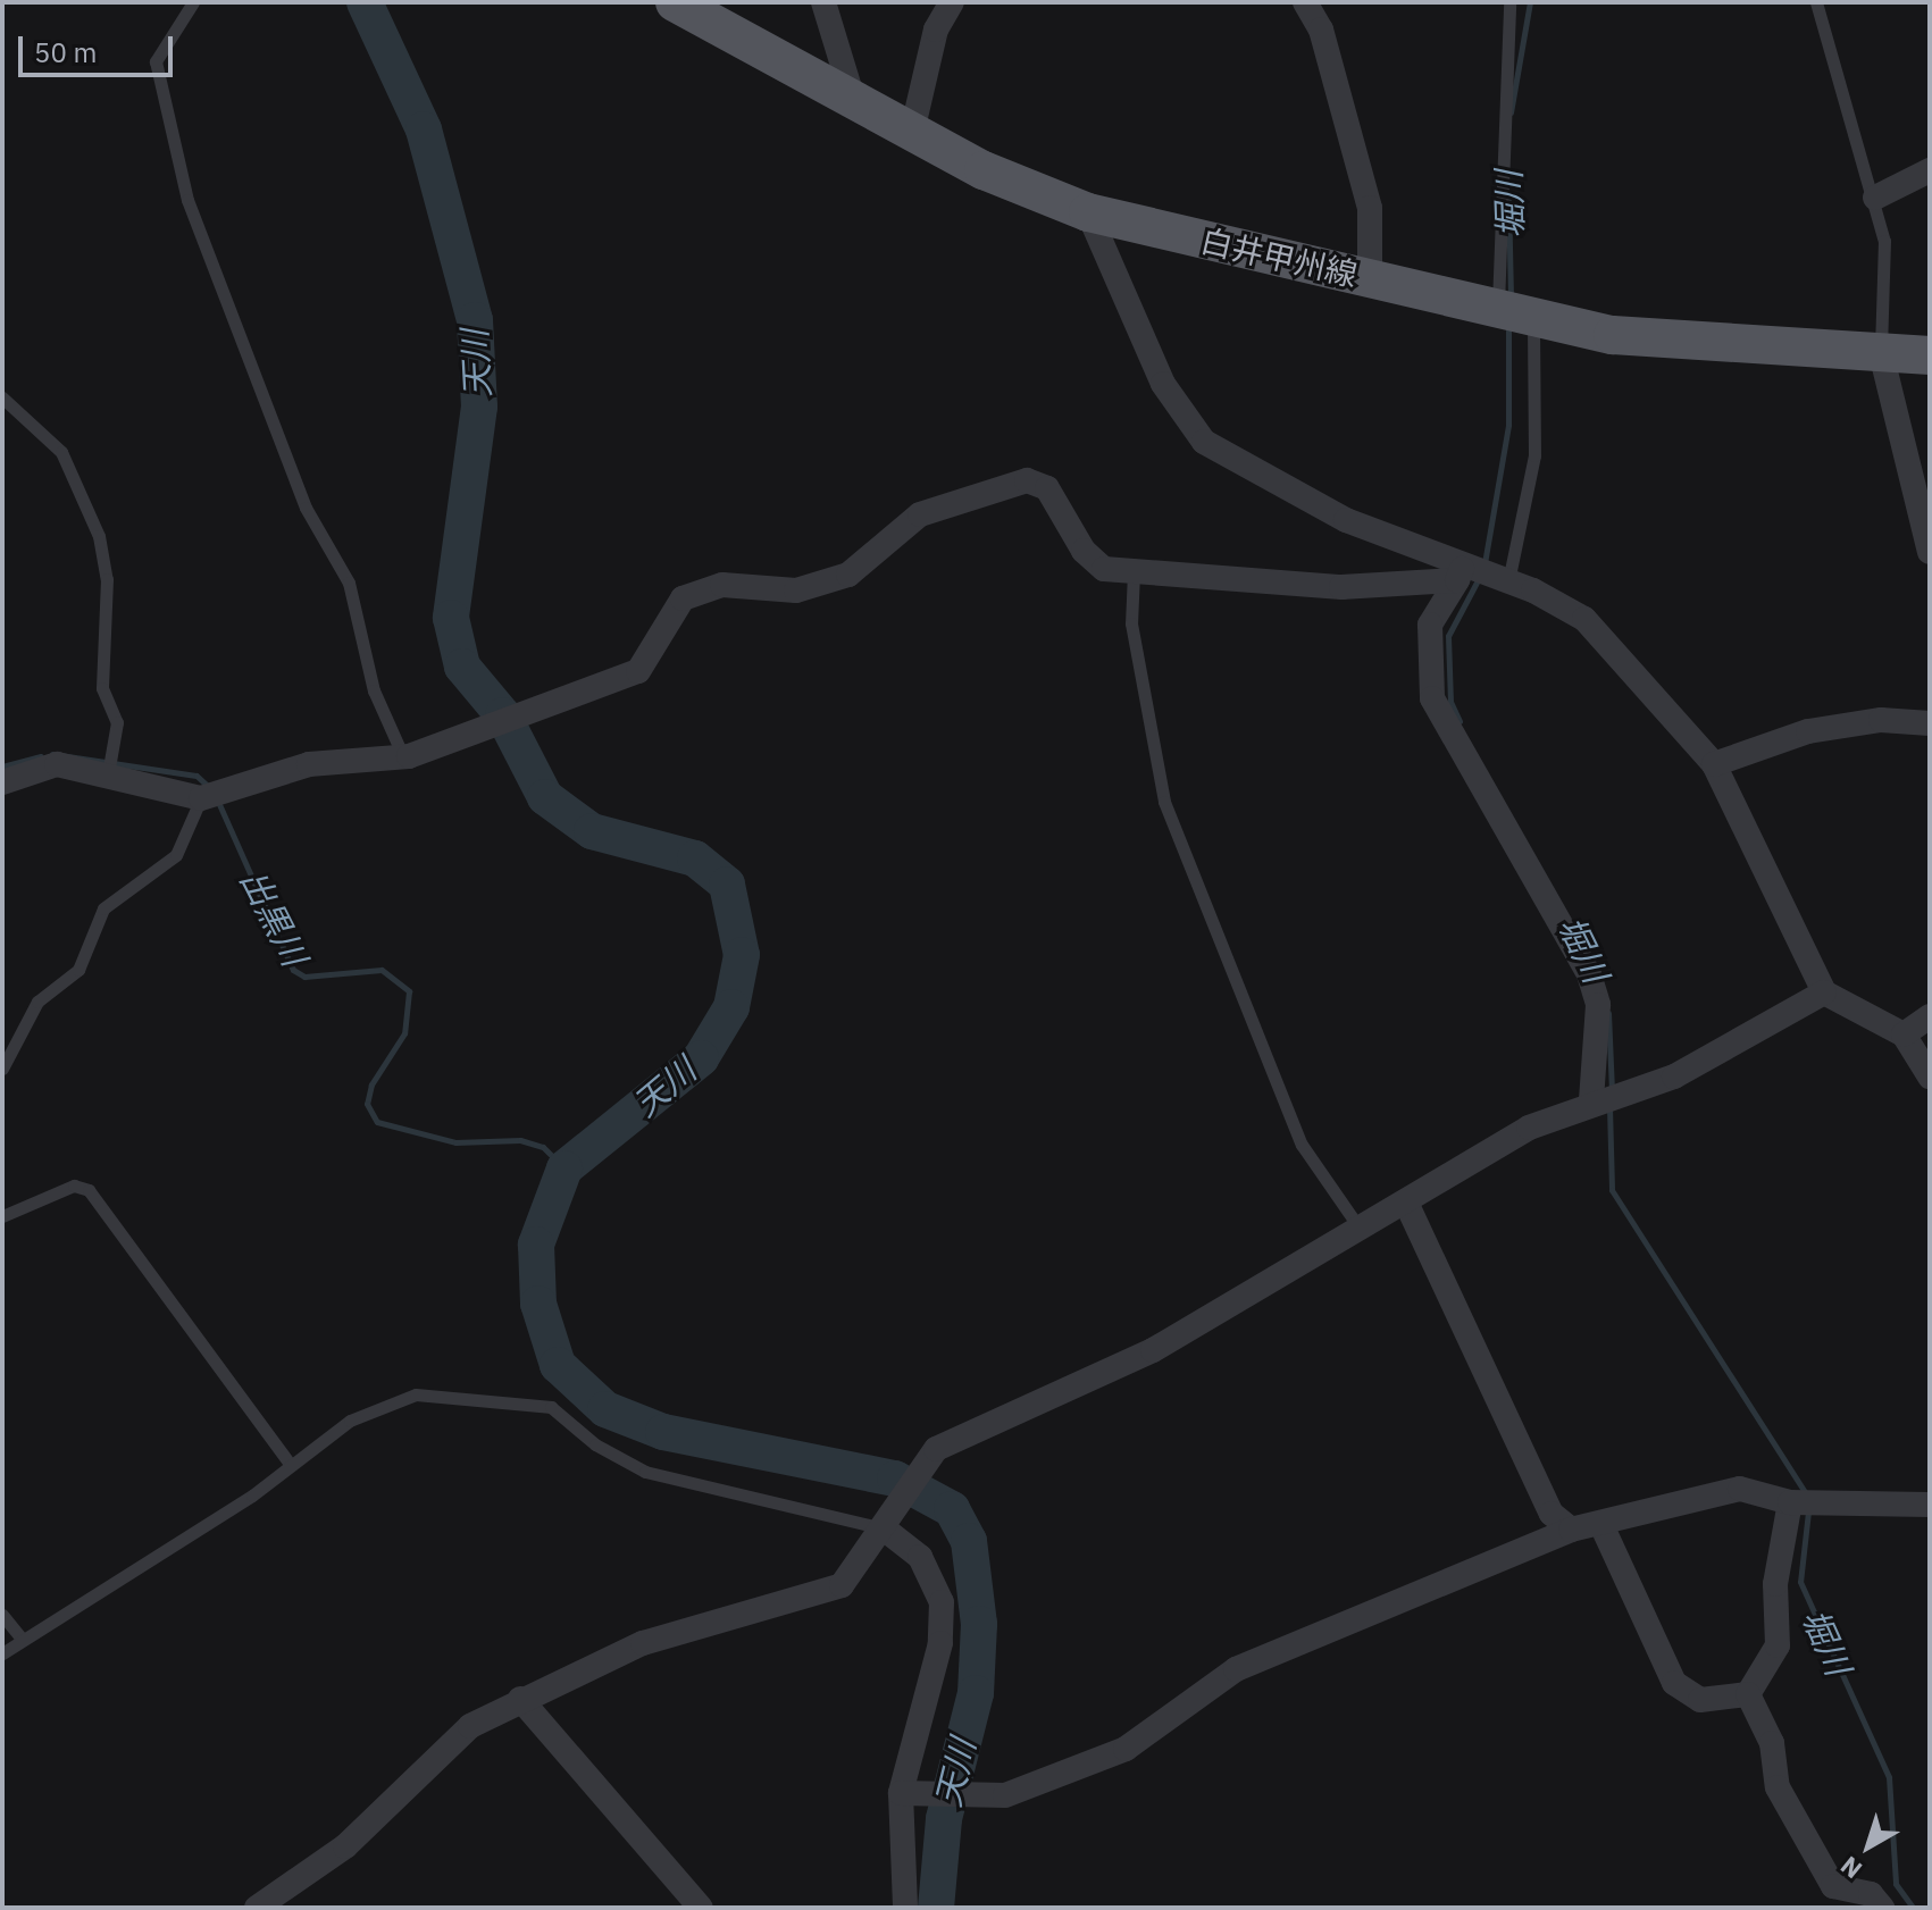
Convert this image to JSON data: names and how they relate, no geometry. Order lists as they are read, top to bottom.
{
  "streets": {
    "main road": ["白井甲州線"]
  },
  "water": ["堀川", "天川", "出黒川"],
  "scale_bar": "50 m",
  "north": "bottom left"
}
